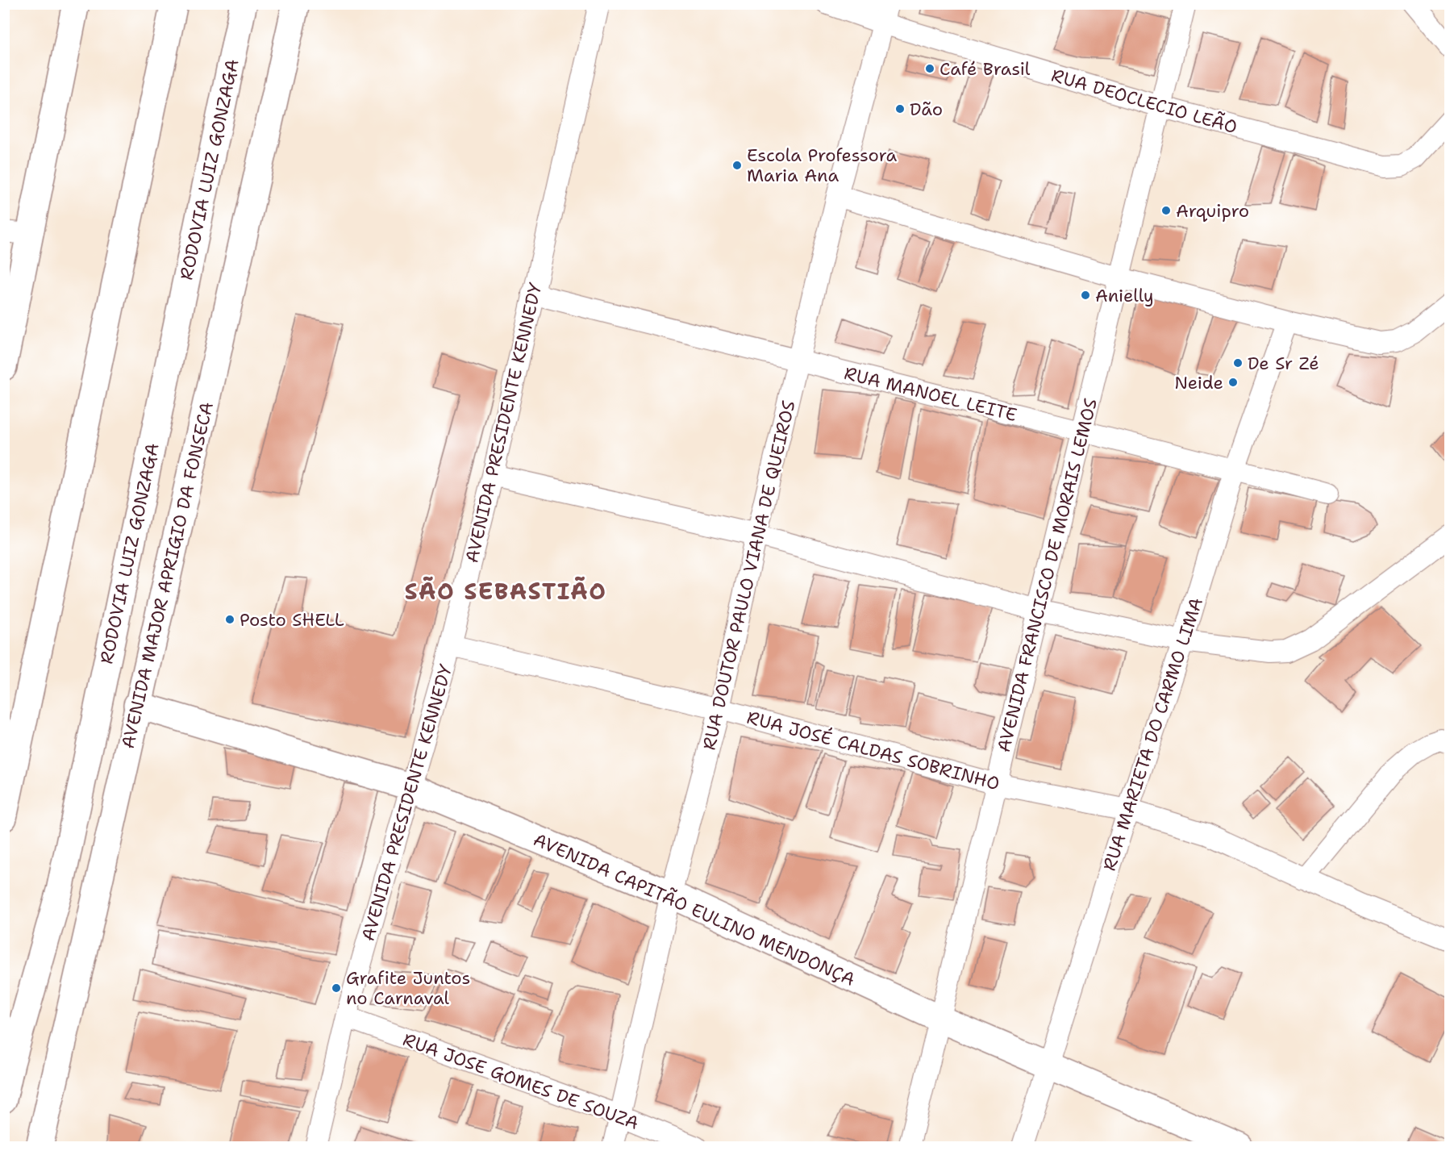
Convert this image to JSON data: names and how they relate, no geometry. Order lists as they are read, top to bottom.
{
  "streets": {
    "main road": ["RODOVIA LUIZ GONZAGA", "AVENIDA MAJOR APRIGIO DA FONSECA", "AVENIDA CAPITÃO EULINO MENDONÇA"],
    "street": [
      "RUA DEOCLECIO LEÃO",
      "RUA MANOEL LEITE",
      "AVENIDA PRESIDENTE KENNEDY",
      "RUA DOUTOR PAULO VIANA DE QUEIROS",
      "AVENIDA FRANCISCO DE MORAIS LEMOS",
      "RUA MARIETA DO CARMO LIMA",
      "RUA JOSÉ CALDAS SOBRINHO",
      "RUA JOSE GOMES DE SOUZA"
    ]
  },
  "crossings": [
    ["RUA DEOCLECIO LEÃO", "RUA DOUTOR PAULO VIANA DE QUEIROS"],
    ["RUA DEOCLECIO LEÃO", "AVENIDA FRANCISCO DE MORAIS LEMOS"],
    ["RUA MANOEL LEITE", "AVENIDA PRESIDENTE KENNEDY"],
    ["RUA MANOEL LEITE", "RUA DOUTOR PAULO VIANA DE QUEIROS"],
    ["RUA MANOEL LEITE", "AVENIDA FRANCISCO DE MORAIS LEMOS"],
    ["RUA MANOEL LEITE", "RUA MARIETA DO CARMO LIMA"],
    ["AVENIDA PRESIDENTE KENNEDY", "RUA JOSÉ CALDAS SOBRINHO"],
    ["AVENIDA PRESIDENTE KENNEDY", "AVENIDA CAPITÃO EULINO MENDONÇA"],
    ["AVENIDA PRESIDENTE KENNEDY", "RUA JOSE GOMES DE SOUZA"],
    ["AVENIDA MAJOR APRIGIO DA FONSECA", "AVENIDA CAPITÃO EULINO MENDONÇA"],
    ["RUA DOUTOR PAULO VIANA DE QUEIROS", "RUA JOSÉ CALDAS SOBRINHO"],
    ["RUA DOUTOR PAULO VIANA DE QUEIROS", "AVENIDA CAPITÃO EULINO MENDONÇA"],
    ["RUA DOUTOR PAULO VIANA DE QUEIROS", "RUA JOSE GOMES DE SOUZA"],
    ["AVENIDA FRANCISCO DE MORAIS LEMOS", "RUA JOSÉ CALDAS SOBRINHO"],
    ["AVENIDA FRANCISCO DE MORAIS LEMOS", "AVENIDA CAPITÃO EULINO MENDONÇA"],
    ["RUA MARIETA DO CARMO LIMA", "RUA JOSÉ CALDAS SOBRINHO"],
    ["RUA MARIETA DO CARMO LIMA", "AVENIDA CAPITÃO EULINO MENDONÇA"]
  ],
  "districts": ["SÃO SEBASTIÃO"],
  "places": [
    "Café Brasil",
    "Dão",
    "Escola Professora Maria Ana",
    "Arquipro",
    "Anielly",
    "De Sr Zé",
    "Neide",
    "Posto SHELL",
    "Grafite Juntos no Carnaval"
  ]
}
